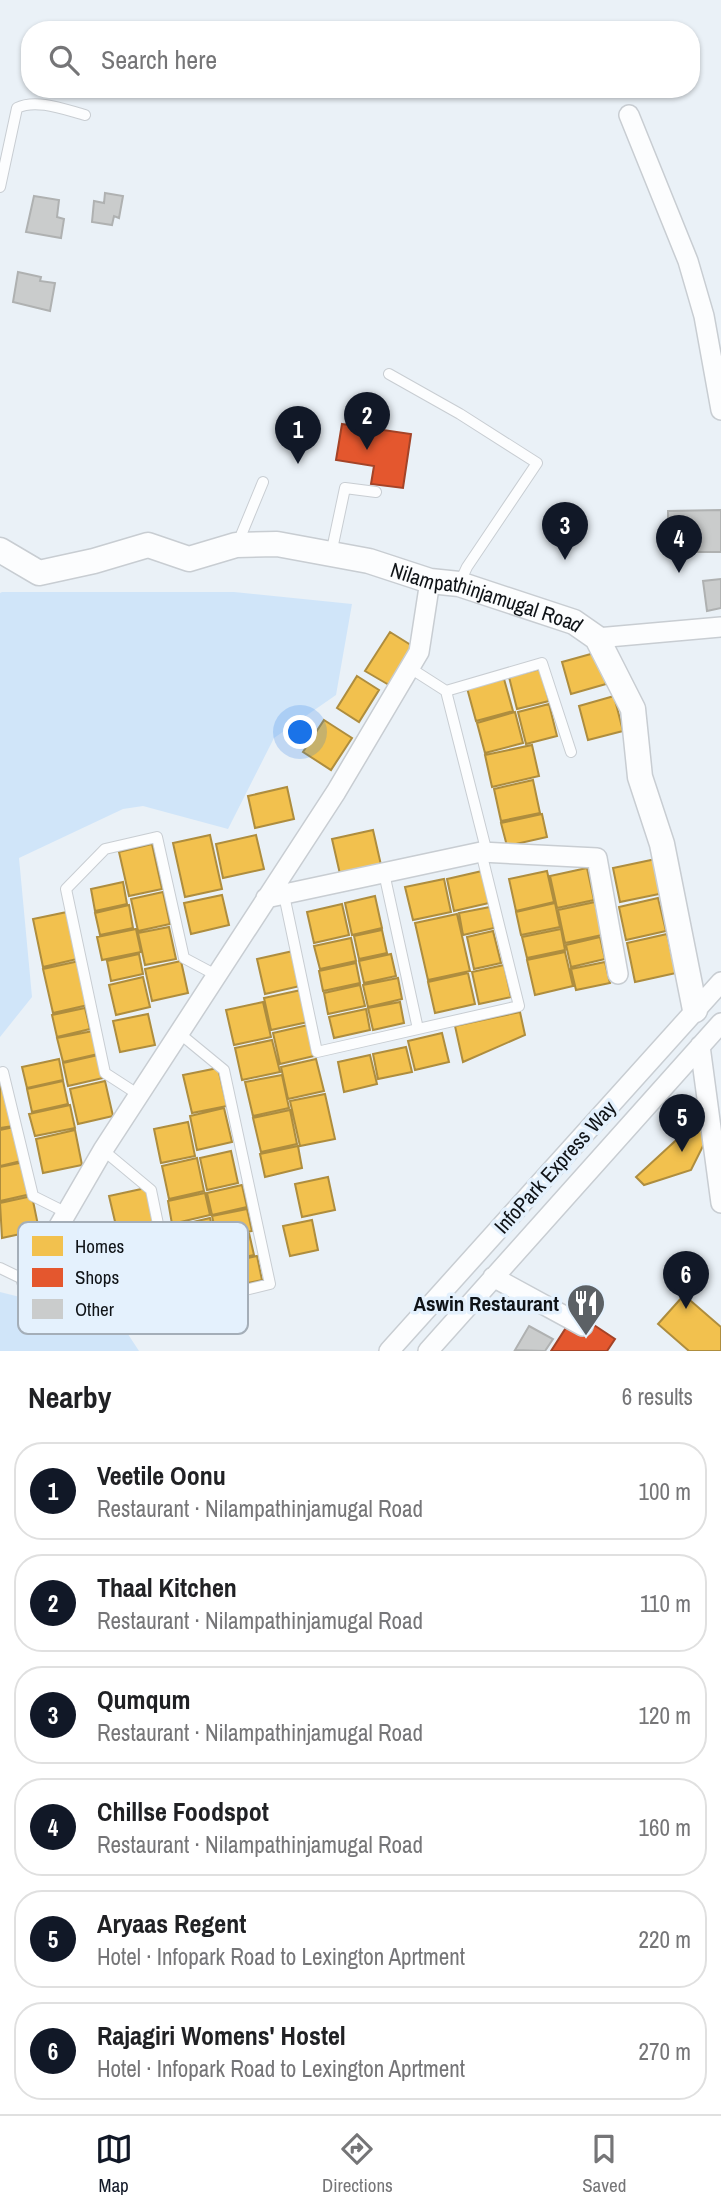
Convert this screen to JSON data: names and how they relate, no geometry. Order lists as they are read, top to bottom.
{
  "streets": {
    "street": ["Nilampathinjamugal Road", "InfoPark Express Way"]
  },
  "crossings": [
    ["Nilampathinjamugal Road", "InfoPark Express Way"]
  ],
  "places": {
    "restaurant": ["Aswin Restaurant"]
  },
  "legend": ["Homes", "Shops", "Other"],
  "page": {
    "search": "Search here",
    "pins": [
      "2",
      "1",
      "3",
      "4",
      "5",
      "6"
    ],
    "heading": ["Nearby", "6 results"],
    "list": [
      {
        "mark": "1",
        "name": "Veetile Oonu",
        "note": "Restaurant · Nilampathinjamugal Road",
        "value": "100 m"
      },
      {
        "mark": "2",
        "name": "Thaal Kitchen",
        "note": "Restaurant · Nilampathinjamugal Road",
        "value": "110 m"
      },
      {
        "mark": "3",
        "name": "Qumqum",
        "note": "Restaurant · Nilampathinjamugal Road",
        "value": "120 m"
      },
      {
        "mark": "4",
        "name": "Chillse Foodspot",
        "note": "Restaurant · Nilampathinjamugal Road",
        "value": "160 m"
      },
      {
        "mark": "5",
        "name": "Aryaas Regent",
        "note": "Hotel · Infopark Road to Lexington Aprtment",
        "value": "220 m"
      },
      {
        "mark": "6",
        "name": "Rajagiri Womens' Hostel",
        "note": "Hotel · Infopark Road to Lexington Aprtment",
        "value": "270 m"
      }
    ],
    "nav": ["Map", "Directions", "Saved"]
  }
}
